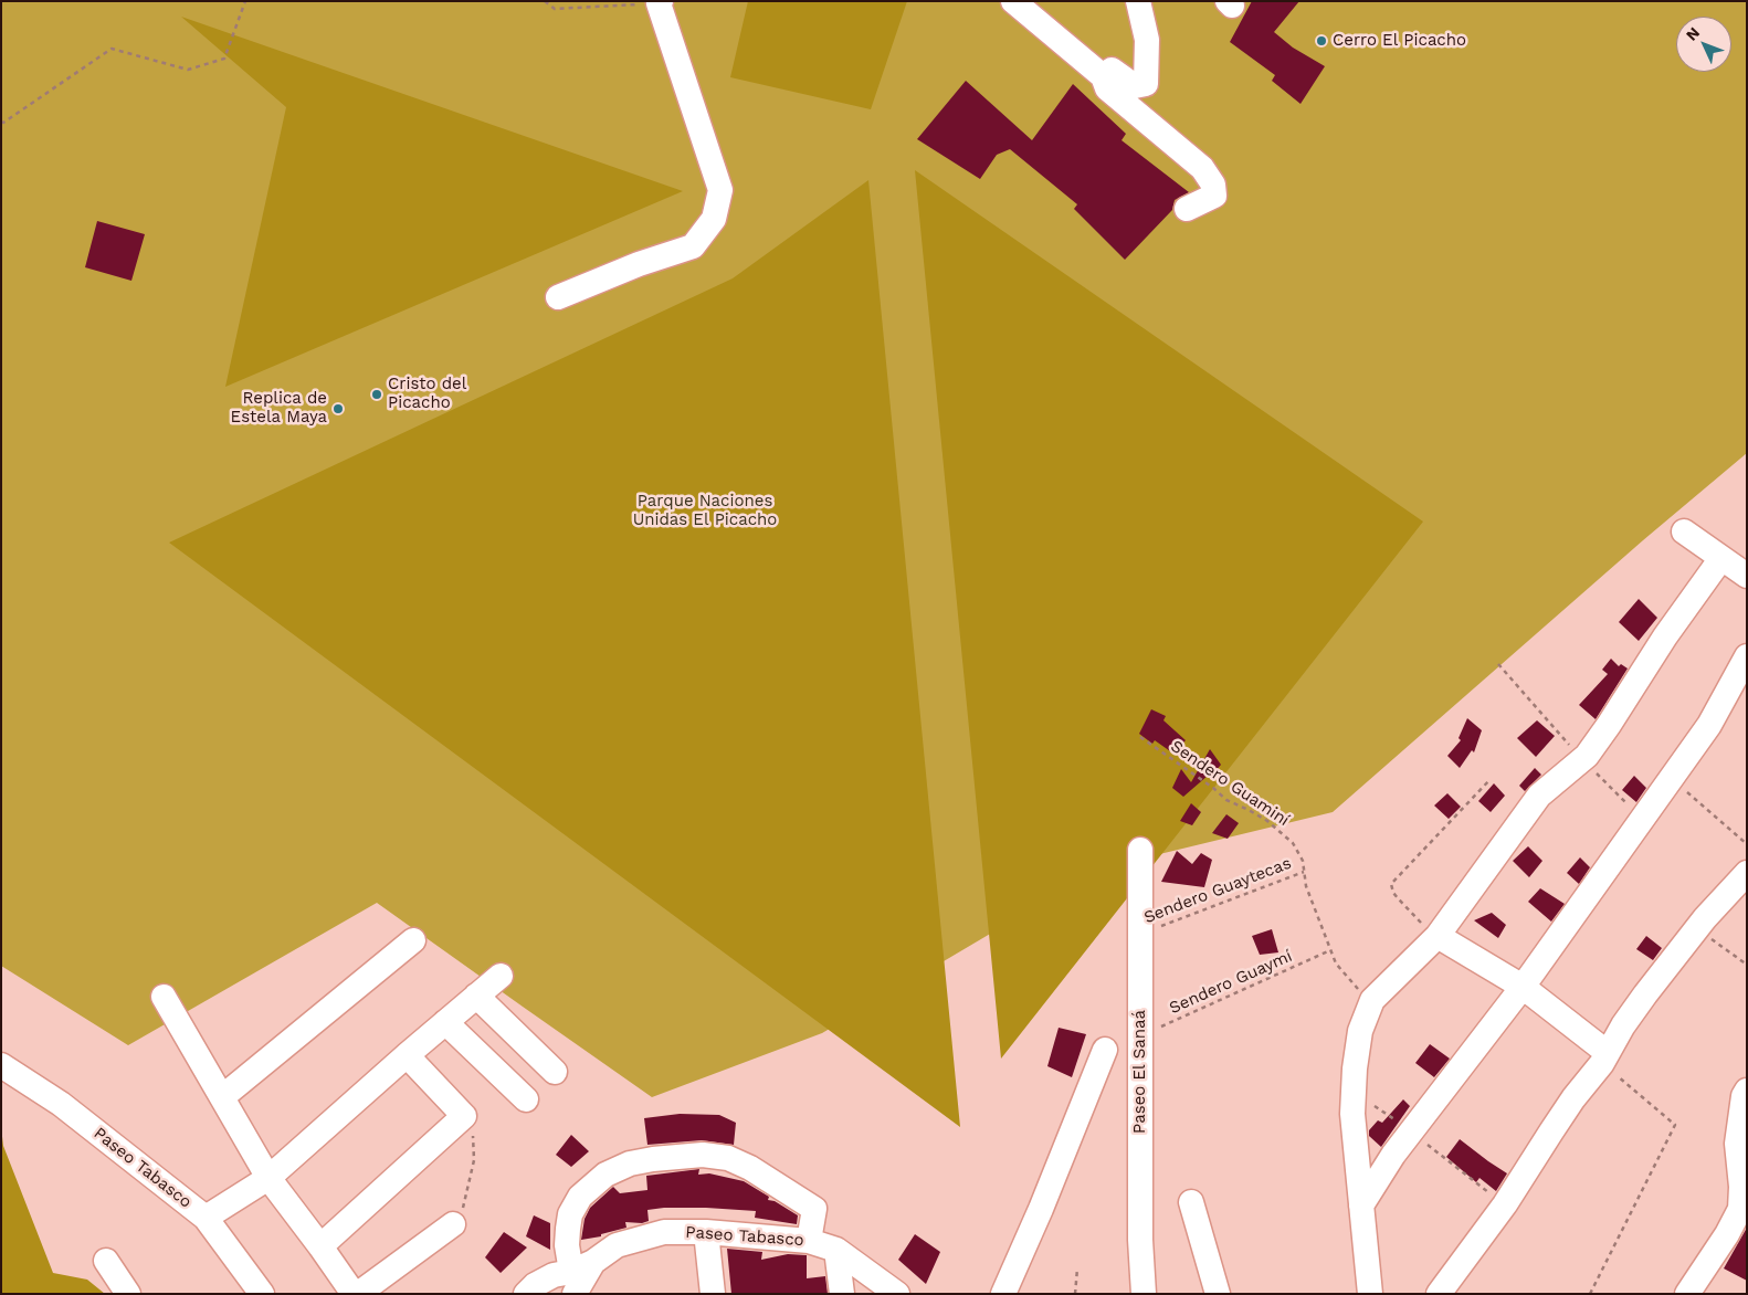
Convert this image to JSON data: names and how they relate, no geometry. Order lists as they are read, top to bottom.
{
  "streets": {
    "street": ["Paseo El Sanaá", "Paseo Tabasco"],
    "path": ["Sendero Guaminí", "Sendero Guaytecas", "Sendero Guaymí"]
  },
  "crossings": [
    ["Sendero Guaminí", "Sendero Guaytecas"],
    ["Sendero Guaminí", "Sendero Guaymí"],
    ["Sendero Guaytecas", "Paseo El Sanaá"],
    ["Sendero Guaymí", "Paseo El Sanaá"]
  ],
  "parks": ["Parque Naciones Unidas El Picacho"],
  "places": ["Cerro El Picacho", "Cristo del Picacho", "Replica de Estela Maya"],
  "north": "top left"
}
